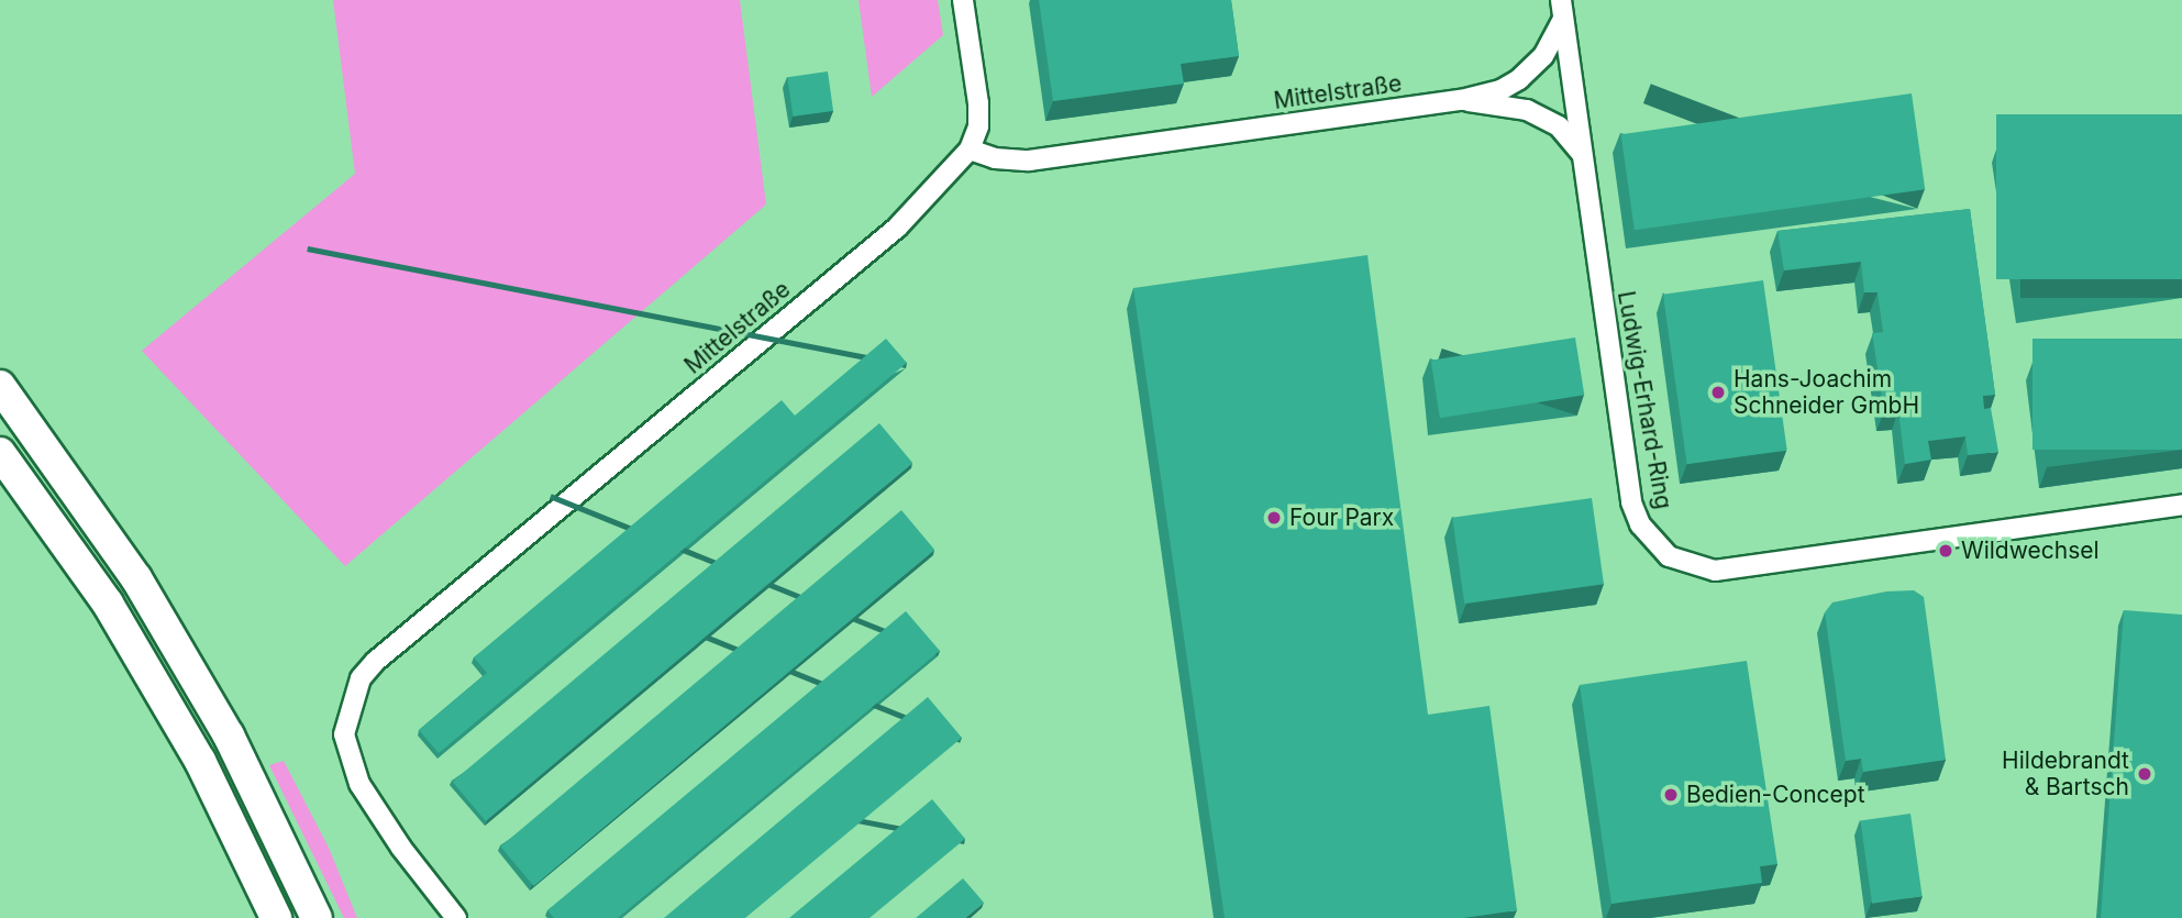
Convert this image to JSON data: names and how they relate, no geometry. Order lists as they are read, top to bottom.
{
  "streets": {
    "street": ["Mittelstraße", "Ludwig-Erhard-Ring"]
  },
  "crossings": [
    ["Mittelstraße", "Ludwig-Erhard-Ring"]
  ],
  "places": [
    "Hans-Joachim Schneider GmbH",
    "Four Parx",
    "Wildwechsel",
    "Hildebrandt & Bartsch",
    "Bedien-Concept"
  ]
}
